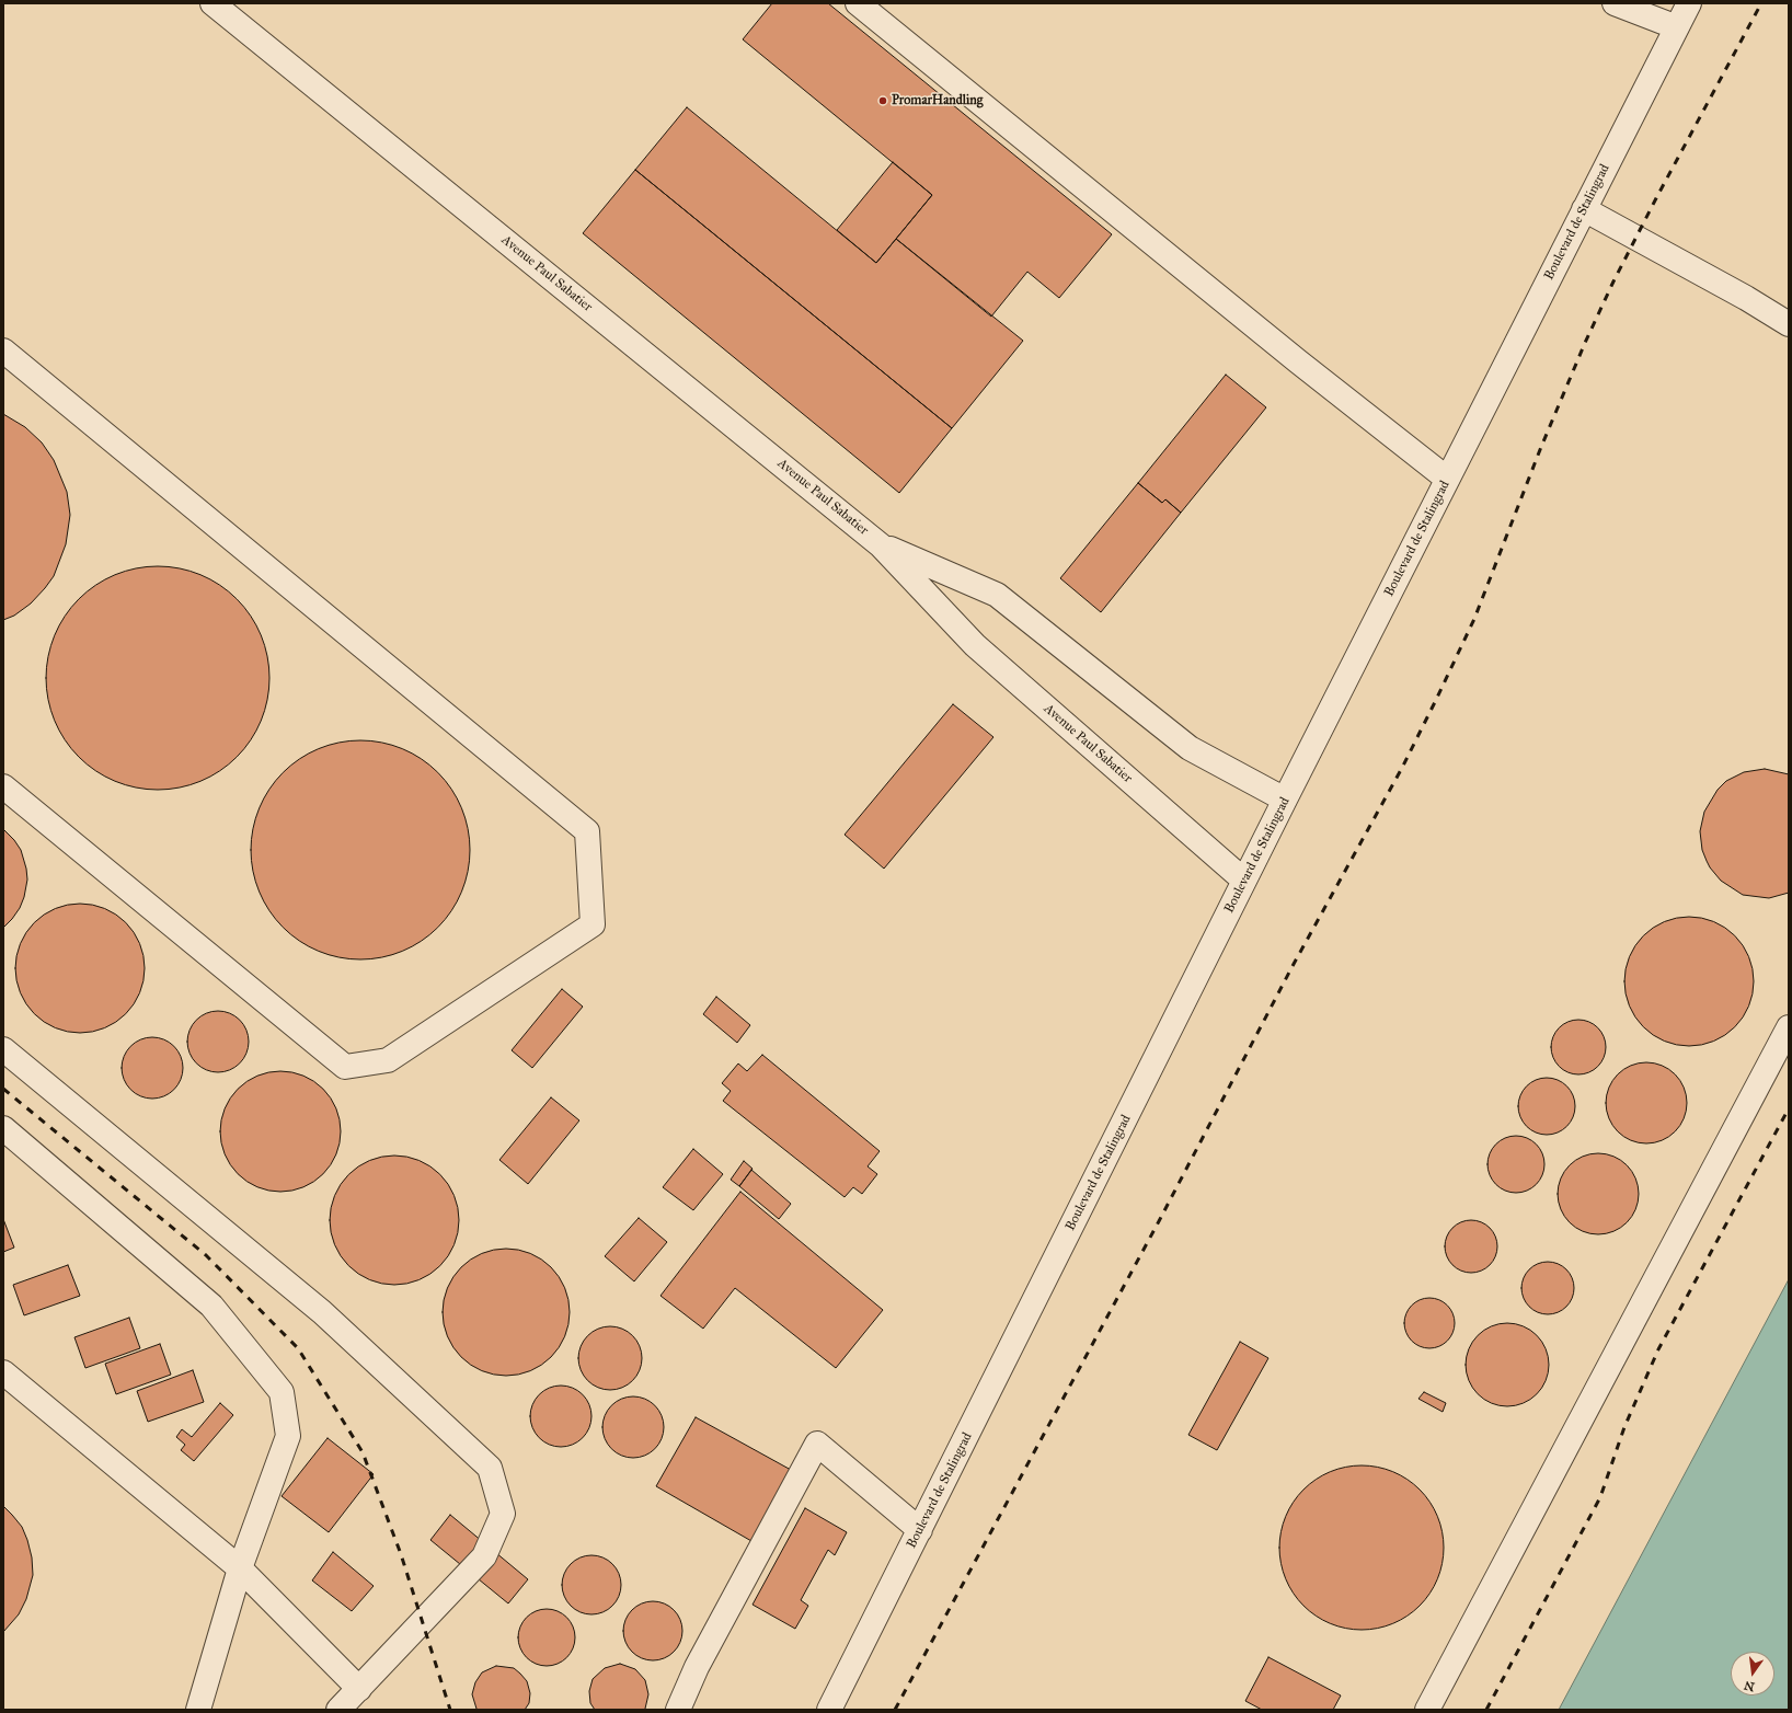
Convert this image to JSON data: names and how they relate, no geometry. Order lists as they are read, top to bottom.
{
  "streets": {
    "street": ["Boulevard de Stalingrad", "Avenue Paul Sabatier"]
  },
  "crossings": [
    ["Boulevard de Stalingrad", "Avenue Paul Sabatier"]
  ],
  "places": ["PromarHandling"],
  "north": "bottom"
}
